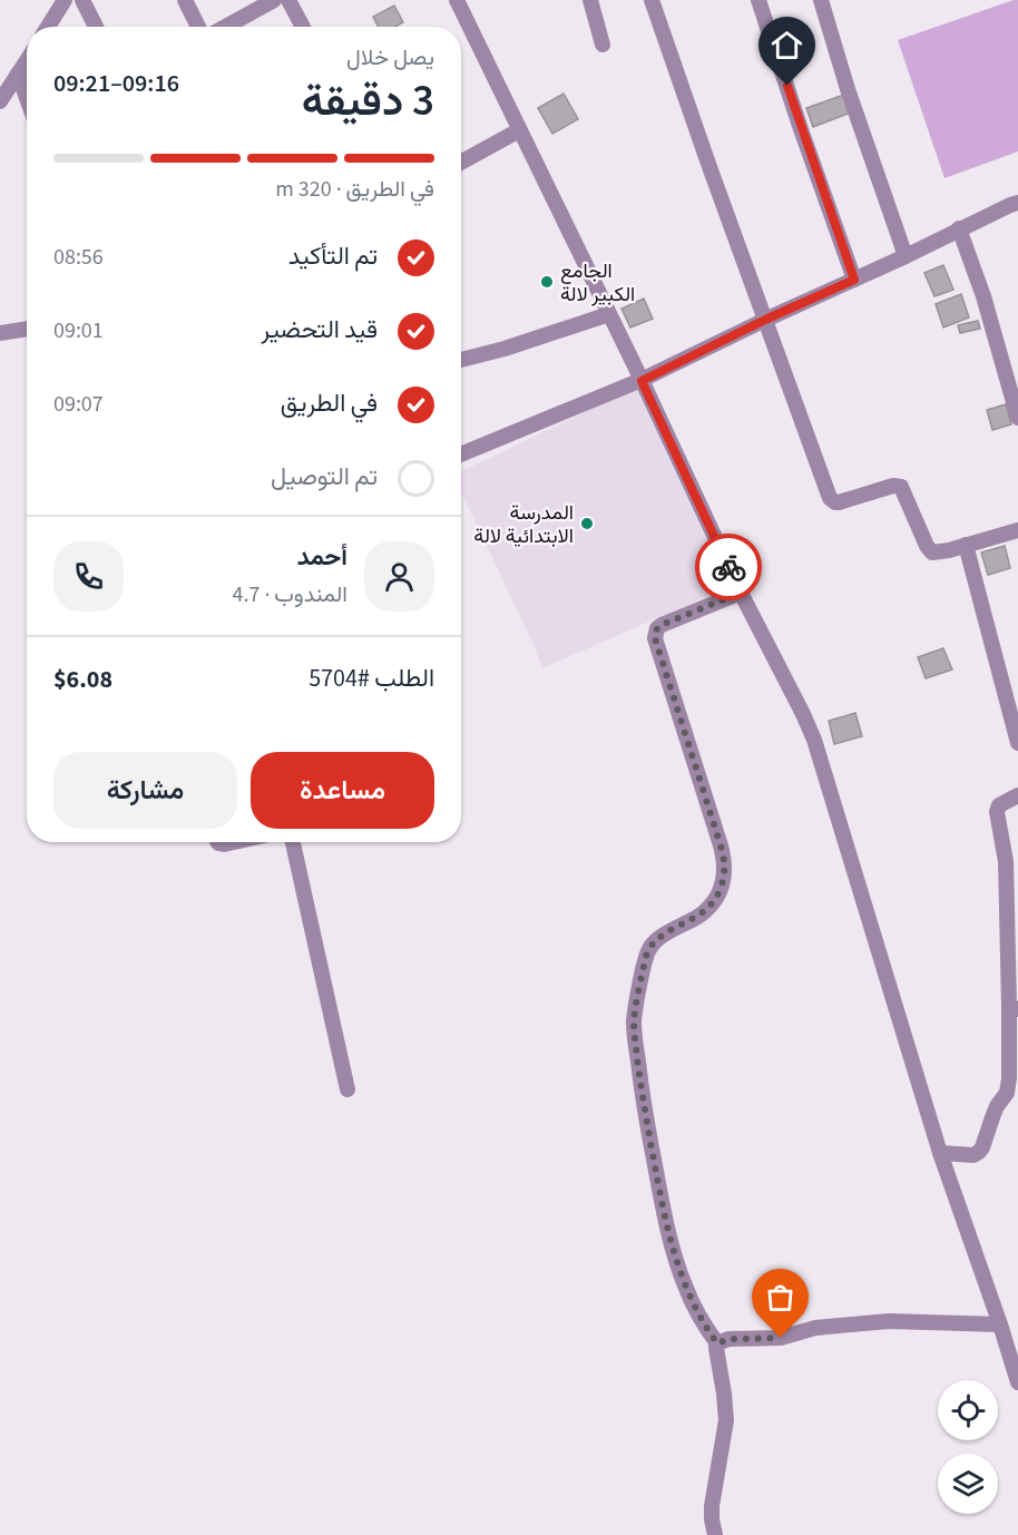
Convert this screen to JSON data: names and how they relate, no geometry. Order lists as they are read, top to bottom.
{
  "places": ["الجامع الكبير لالة", "المدرسة الابتدائية لالة"],
  "page": {
    "heading": ["3 دقيقة", "يصل خلال", "09:16–09:21"],
    "panel": [
      "أحمد",
      "المندوب · 4.7",
      "الطلب #5704",
      "$6.08"
    ],
    "bar": "في الطريق · 320 m",
    "list": [
      ["تم التأكيد", "08:56"],
      ["قيد التحضير", "09:01"],
      ["في الطريق", "09:07"],
      "تم التوصيل"
    ],
    "buttons": ["مساعدة", "مشاركة"]
  }
}
